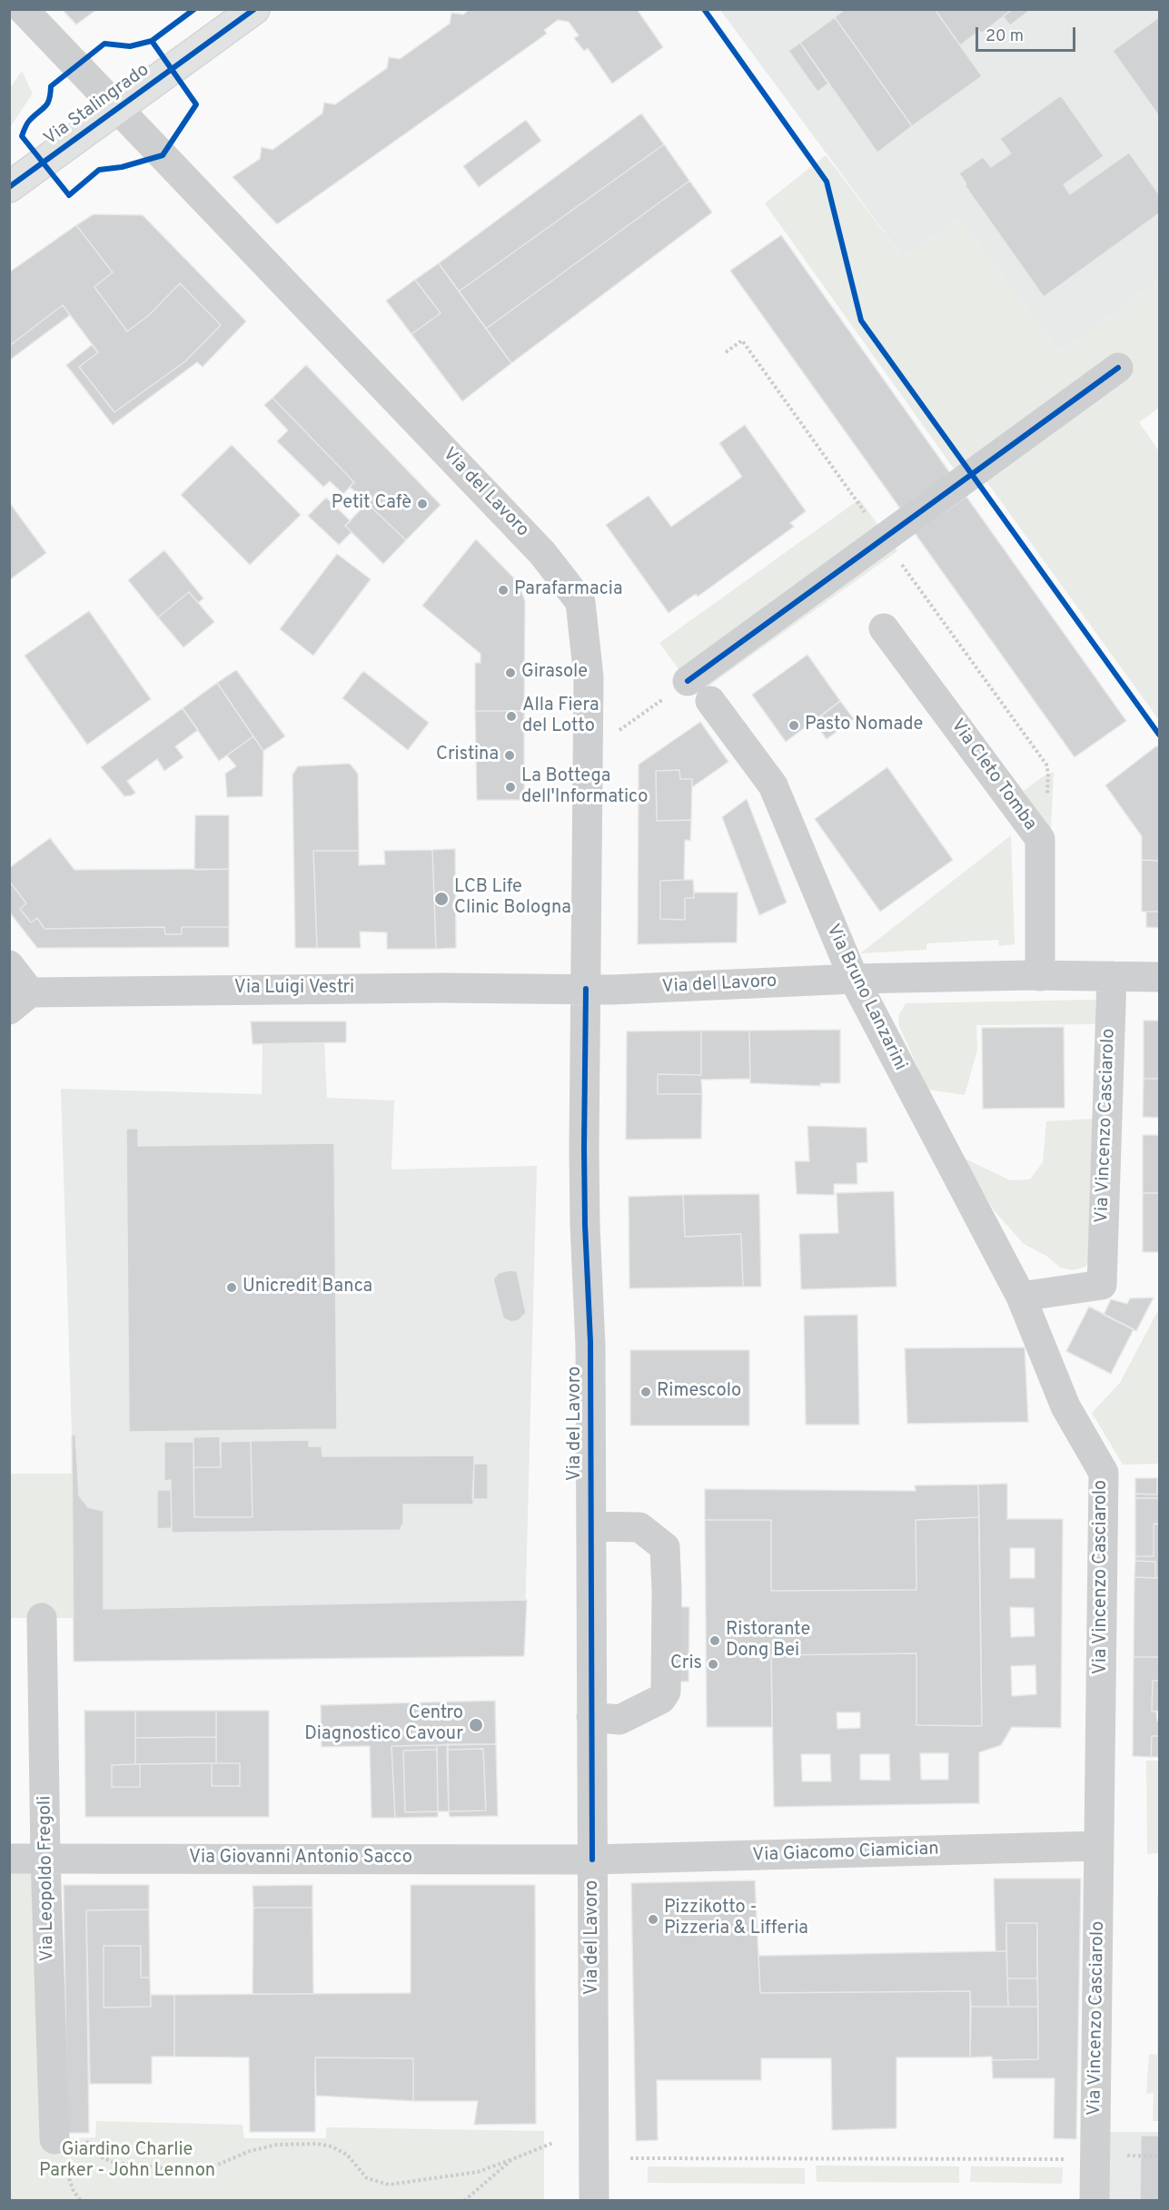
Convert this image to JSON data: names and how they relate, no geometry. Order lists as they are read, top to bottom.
{
  "streets": {
    "main road": ["Via Stalingrado"],
    "street": [
      "Via del Lavoro",
      "Via Cleto Tomba",
      "Via Luigi Vestri",
      "Via Bruno Lanzarini",
      "Via Vincenzo Casciarolo",
      "Via Giacomo Ciamician",
      "Via Giovanni Antonio Sacco",
      "Via Leopoldo Fregoli"
    ]
  },
  "crossings": [
    ["Via Stalingrado", "Via del Lavoro"],
    ["Via del Lavoro", "Via Luigi Vestri"],
    ["Via del Lavoro", "Via Bruno Lanzarini"],
    ["Via del Lavoro", "Via Giacomo Ciamician"],
    ["Via del Lavoro", "Via Giovanni Antonio Sacco"],
    ["Via Bruno Lanzarini", "Via Vincenzo Casciarolo"],
    ["Via Vincenzo Casciarolo", "Via Giacomo Ciamician"],
    ["Via Giacomo Ciamician", "Via Giovanni Antonio Sacco"],
    ["Via Giovanni Antonio Sacco", "Via Leopoldo Fregoli"]
  ],
  "parks": ["Giardino Charlie Parker - John Lennon"],
  "places": [
    "Petit Cafè",
    "Parafarmacia",
    "Girasole",
    "Alla Fiera del Lotto",
    "Pasto Nomade",
    "Cristina",
    "La Bottega dell'Informatico",
    "LCB Life Clinic Bologna",
    "Unicredit Banca",
    "Rimescolo",
    "Ristorante Dong Bei",
    "Cris",
    "Centro Diagnostico Cavour",
    "Pizzikotto - Pizzeria & Lifferia"
  ],
  "scale_bar": "20 m"
}
